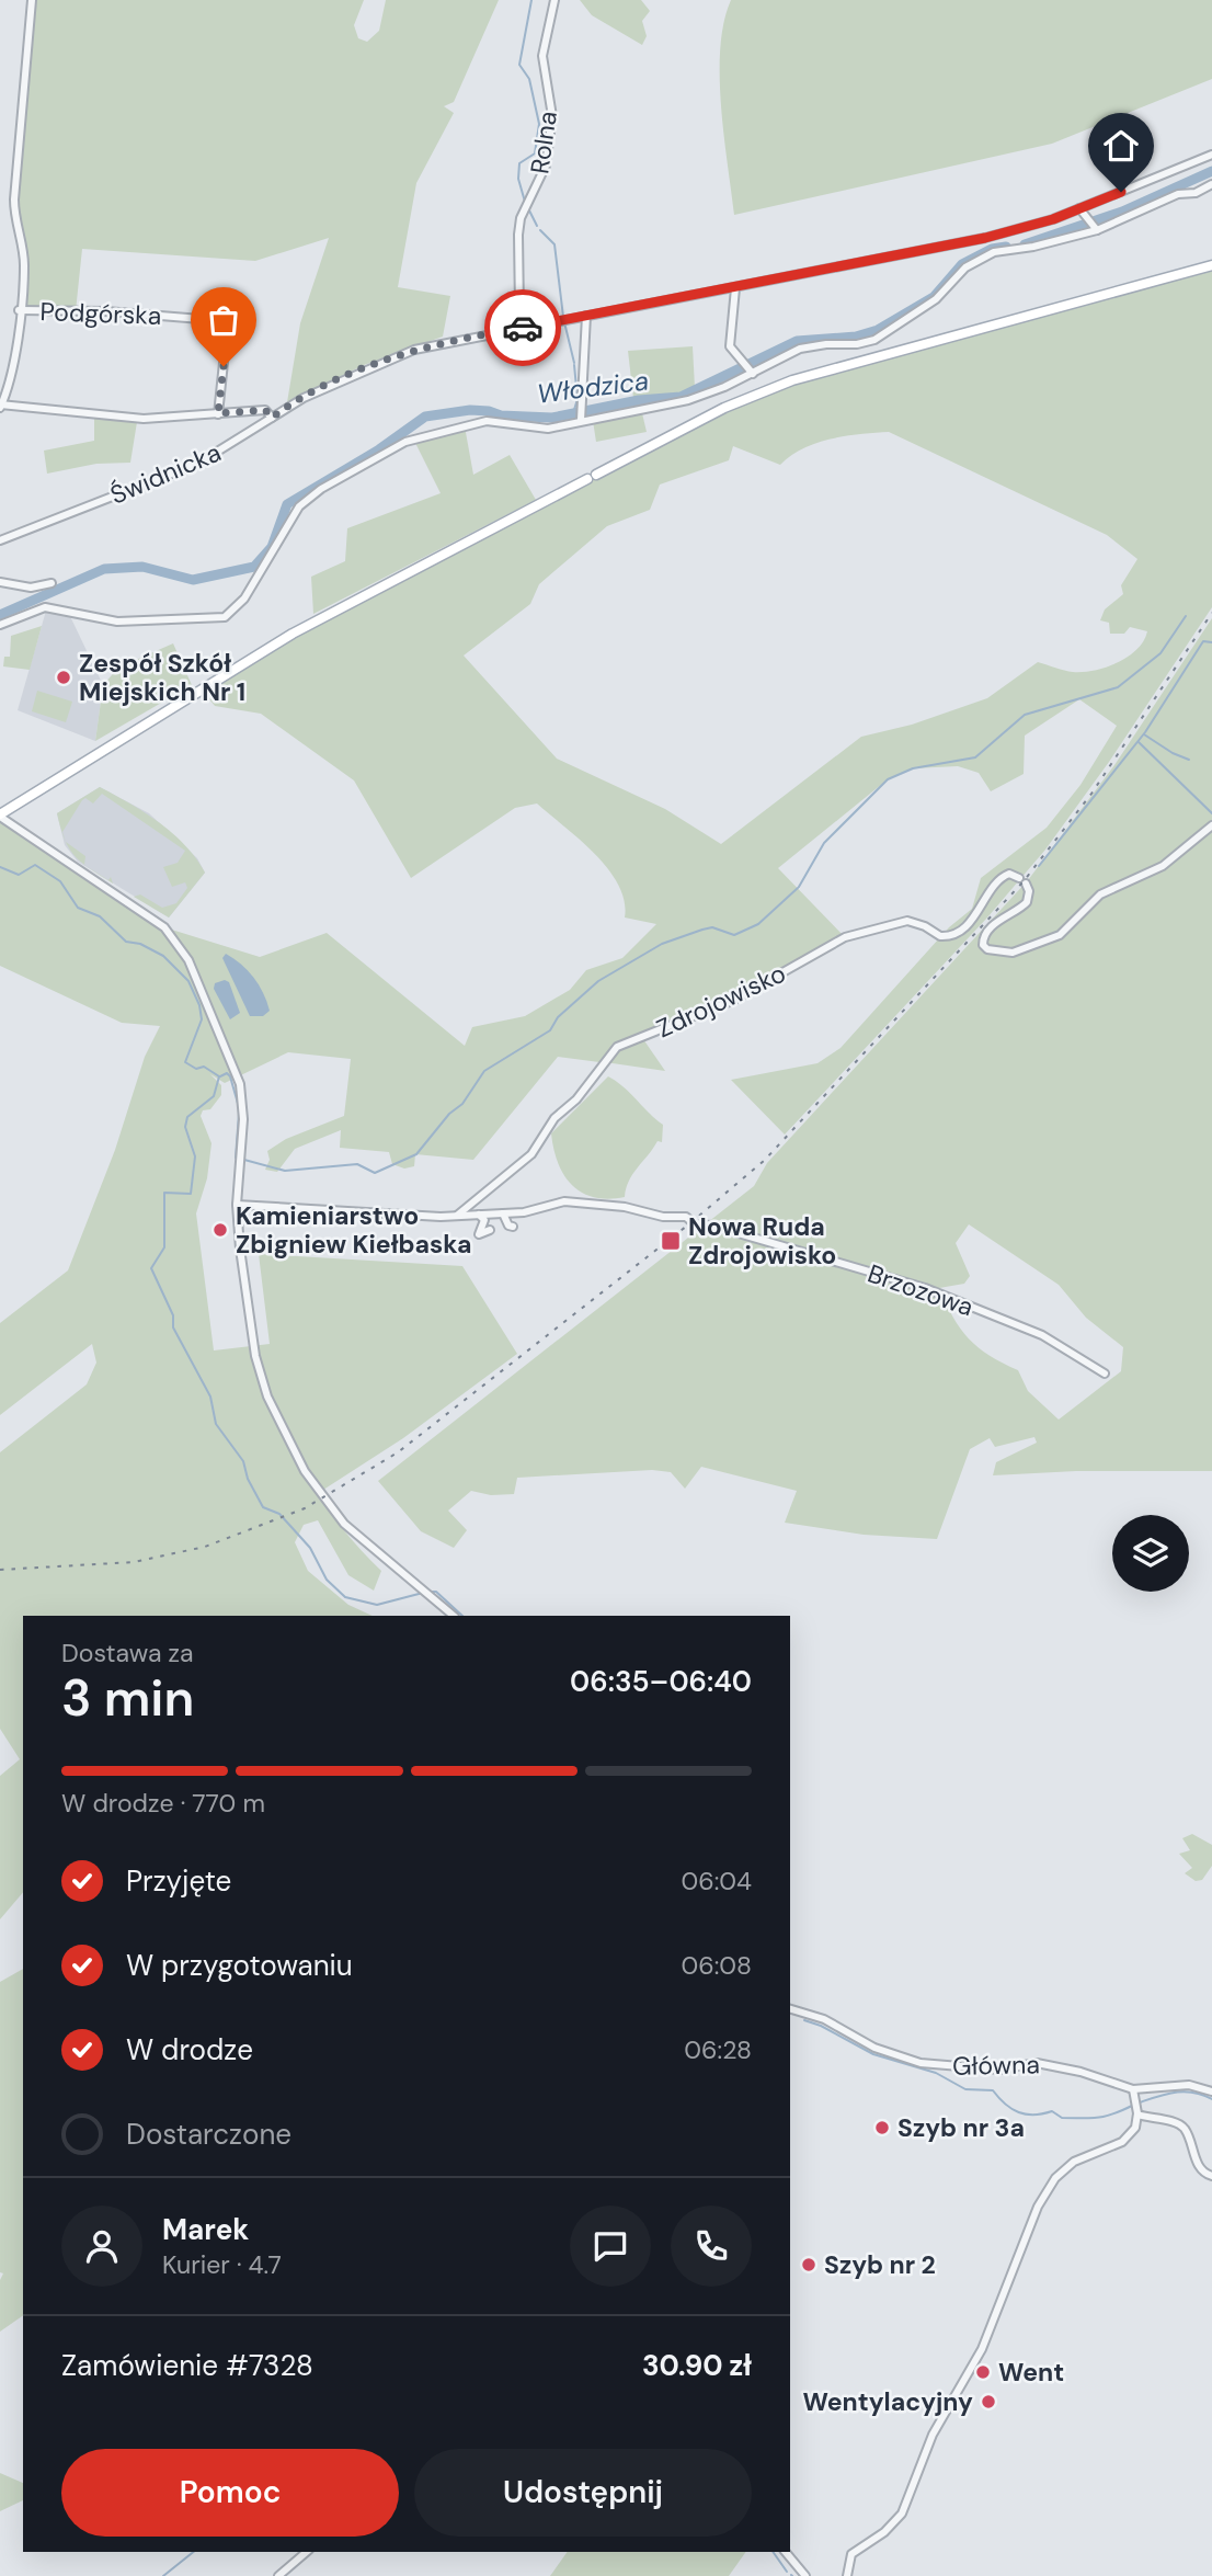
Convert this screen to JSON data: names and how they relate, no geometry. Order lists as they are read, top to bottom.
{
  "streets": {
    "street": [
      "Rolna",
      "Podgórska",
      "Świdnicka",
      "Zdrojowisko",
      "Brzozowa",
      "Główna"
    ]
  },
  "crossings": [
    ["Rolna", "Świdnicka"]
  ],
  "water": ["Włodzica"],
  "places": {
    "other": [
      "Zespół Szkół Miejskich Nr 1",
      "Kamieniarstwo Zbigniew Kiełbaska",
      "Szyb nr 3a",
      "Szyb nr 2",
      "Went",
      "Wentylacyjny"
    ],
    "transit": ["Nowa Ruda Zdrojowisko"]
  },
  "page": {
    "heading": ["3 min", "Dostawa za", "06:35–06:40"],
    "panel": [
      "Marek",
      "Kurier · 4.7",
      "Zamówienie #7328",
      "30.90 zł"
    ],
    "bar": "W drodze · 770 m",
    "list": [
      ["Przyjęte", "06:04"],
      ["W przygotowaniu", "06:08"],
      ["W drodze", "06:28"],
      "Dostarczone"
    ],
    "buttons": ["Pomoc", "Udostępnij"]
  }
}
